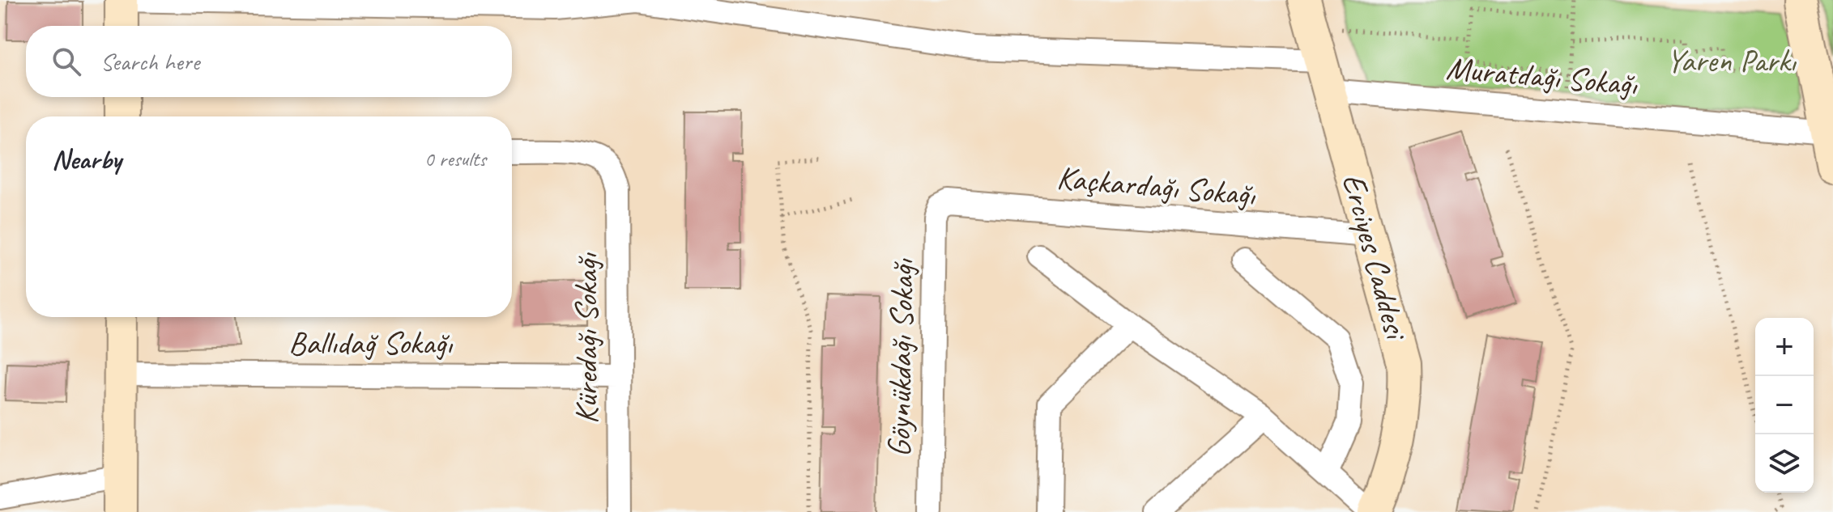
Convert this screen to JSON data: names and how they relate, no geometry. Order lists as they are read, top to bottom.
{
  "streets": {
    "street": [
      "Muratdağı Sokağı",
      "Kaçkardağı Sokağı",
      "Erciyes Caddesi",
      "Küredağı Sokağı",
      "Ballıdağ Sokağı",
      "Göynükdağı Sokağı"
    ]
  },
  "crossings": [
    ["Muratdağı Sokağı", "Erciyes Caddesi"],
    ["Kaçkardağı Sokağı", "Erciyes Caddesi"],
    ["Kaçkardağı Sokağı", "Göynükdağı Sokağı"],
    ["Küredağı Sokağı", "Ballıdağ Sokağı"]
  ],
  "parks": ["Yaren Parkı"],
  "page": {
    "search": "Search here",
    "heading": ["Nearby", "0 results"],
    "map_buttons": ["+", "−"]
  }
}
